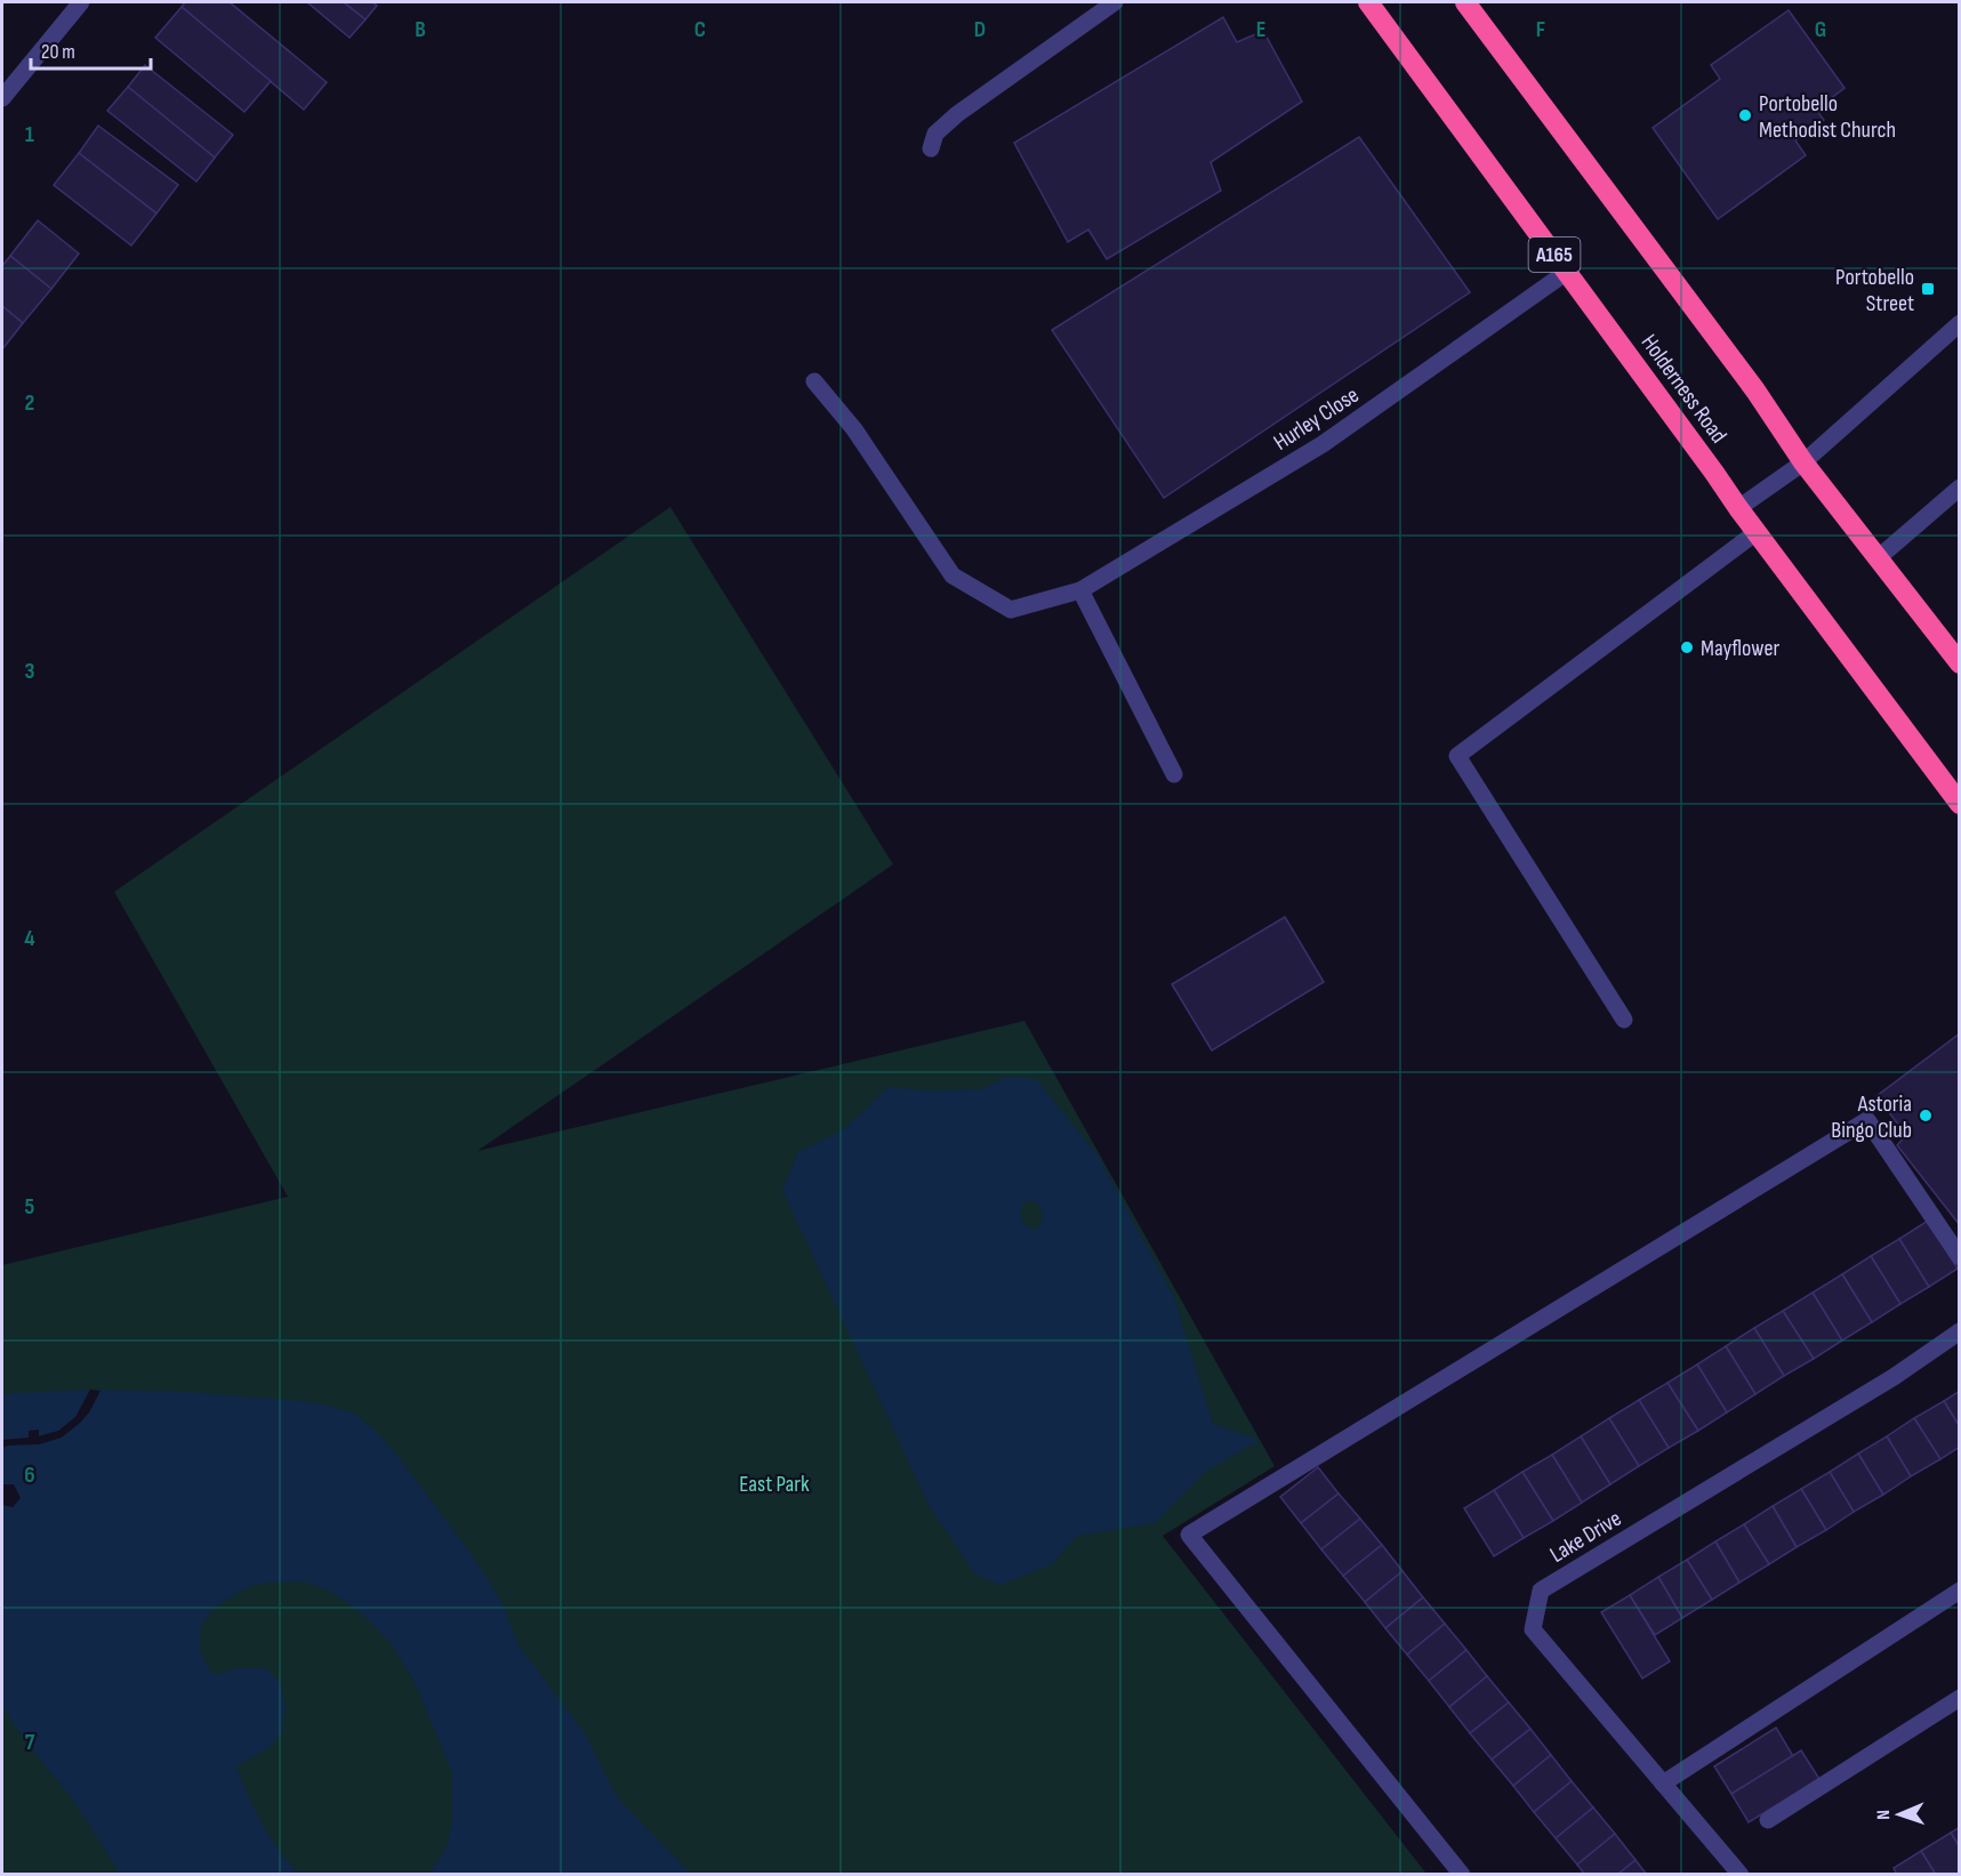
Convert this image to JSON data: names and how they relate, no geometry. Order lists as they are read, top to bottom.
{
  "streets": {
    "highway": ["A165", "Holderness Road"],
    "street": ["Hurley Close", "Lake Drive"]
  },
  "crossings": [
    ["Holderness Road", "Hurley Close"]
  ],
  "parks": ["East Park"],
  "places": {
    "other": ["Portobello Methodist Church", "Mayflower", "Astoria Bingo Club"],
    "transit": ["Portobello Street"]
  },
  "scale_bar": "20 m",
  "north": "left",
  "grid": {
    "columns": [
      "B",
      "C",
      "D",
      "E",
      "F",
      "G"
    ],
    "rows": [
      "1",
      "2",
      "3",
      "4",
      "5",
      "6",
      "7"
    ]
  }
}
